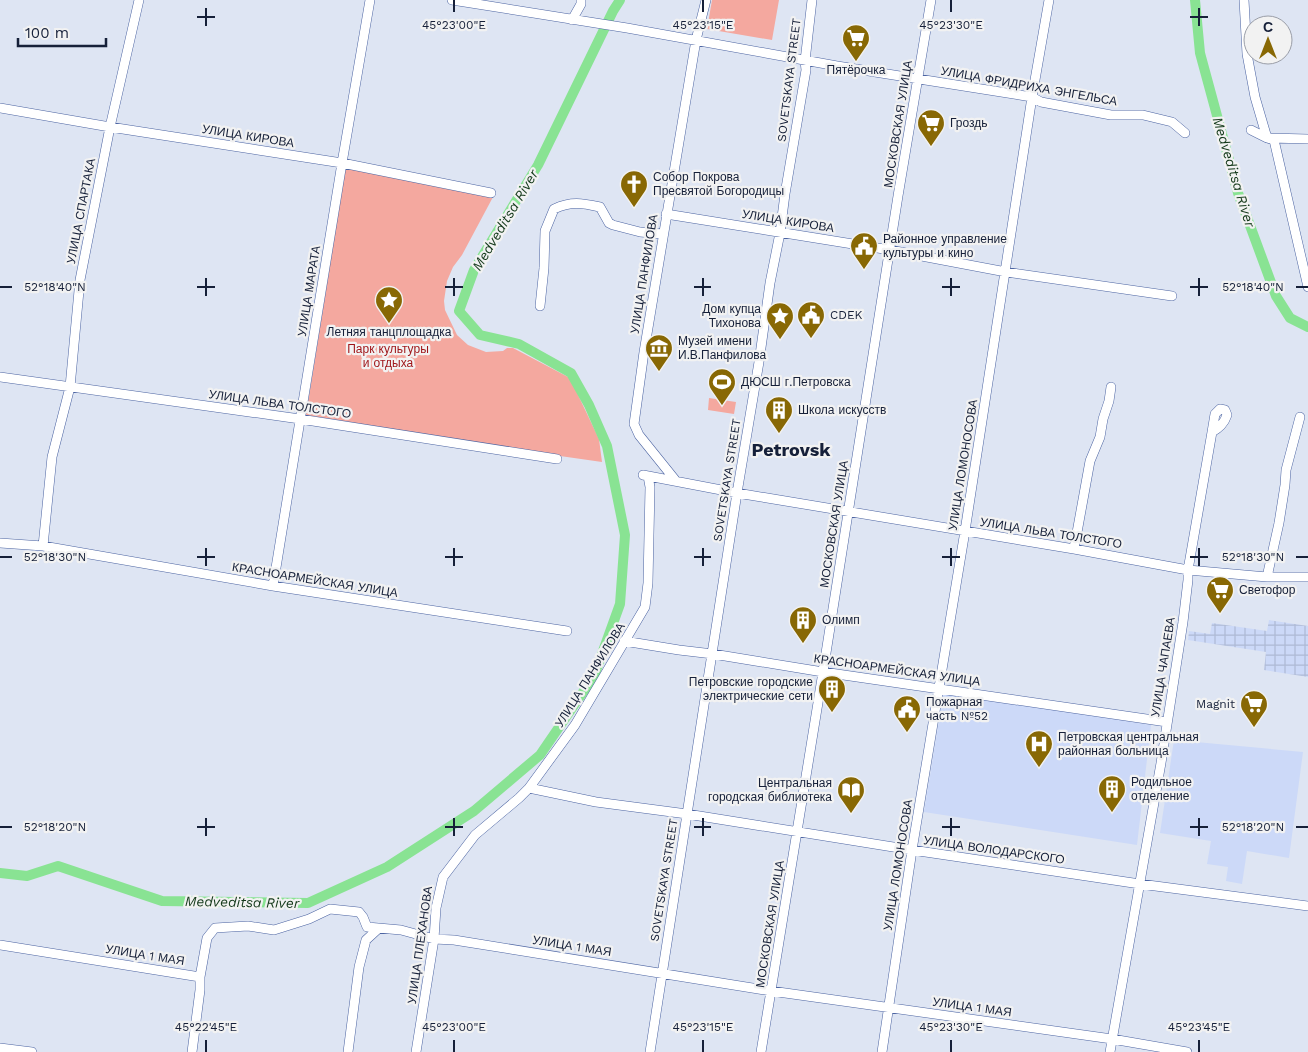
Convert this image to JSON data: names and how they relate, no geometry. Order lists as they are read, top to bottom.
{
  "streets": {
    "street": [
      "SOVETSKAYA STREET",
      "УЛИЦА ФРИДРИХА ЭНГЕЛЬСА",
      "МОСКОВСКАЯ УЛИЦА",
      "УЛИЦА КИРОВА",
      "УЛИЦА СПАРТАКА",
      "УЛИЦА ПАНФИЛОВА",
      "УЛИЦА МАРАТА",
      "УЛИЦА ЛЬВА ТОЛСТОГО",
      "УЛИЦА ЛОМОНОСОВА",
      "КРАСНОАРМЕЙСКАЯ УЛИЦА",
      "УЛИЦА ЧАПАЕВА",
      "УЛИЦА ВОЛОДАРСКОГО",
      "УЛИЦА ПЛЕХАНОВА",
      "УЛИЦА 1 МАЯ"
    ]
  },
  "crossings": [
    ["SOVETSKAYA STREET", "УЛИЦА ФРИДРИХА ЭНГЕЛЬСА"],
    ["SOVETSKAYA STREET", "УЛИЦА КИРОВА"],
    ["SOVETSKAYA STREET", "УЛИЦА ЛЬВА ТОЛСТОГО"],
    ["SOVETSKAYA STREET", "КРАСНОАРМЕЙСКАЯ УЛИЦА"],
    ["SOVETSKAYA STREET", "УЛИЦА ВОЛОДАРСКОГО"],
    ["SOVETSKAYA STREET", "УЛИЦА 1 МАЯ"],
    ["УЛИЦА ФРИДРИХА ЭНГЕЛЬСА", "МОСКОВСКАЯ УЛИЦА"],
    ["УЛИЦА ФРИДРИХА ЭНГЕЛЬСА", "УЛИЦА ПАНФИЛОВА"],
    ["УЛИЦА ФРИДРИХА ЭНГЕЛЬСА", "УЛИЦА ЛОМОНОСОВА"],
    ["МОСКОВСКАЯ УЛИЦА", "УЛИЦА КИРОВА"],
    ["МОСКОВСКАЯ УЛИЦА", "УЛИЦА ЛЬВА ТОЛСТОГО"],
    ["МОСКОВСКАЯ УЛИЦА", "КРАСНОАРМЕЙСКАЯ УЛИЦА"],
    ["МОСКОВСКАЯ УЛИЦА", "УЛИЦА ВОЛОДАРСКОГО"],
    ["МОСКОВСКАЯ УЛИЦА", "УЛИЦА 1 МАЯ"],
    ["УЛИЦА КИРОВА", "УЛИЦА СПАРТАКА"],
    ["УЛИЦА КИРОВА", "УЛИЦА ПАНФИЛОВА"],
    ["УЛИЦА КИРОВА", "УЛИЦА МАРАТА"],
    ["УЛИЦА КИРОВА", "УЛИЦА ЛОМОНОСОВА"],
    ["УЛИЦА СПАРТАКА", "УЛИЦА ЛЬВА ТОЛСТОГО"],
    ["УЛИЦА СПАРТАКА", "КРАСНОАРМЕЙСКАЯ УЛИЦА"],
    ["УЛИЦА ПАНФИЛОВА", "УЛИЦА ЛЬВА ТОЛСТОГО"],
    ["УЛИЦА ПАНФИЛОВА", "КРАСНОАРМЕЙСКАЯ УЛИЦА"],
    ["УЛИЦА ПАНФИЛОВА", "УЛИЦА ВОЛОДАРСКОГО"],
    ["УЛИЦА ПАНФИЛОВА", "УЛИЦА ПЛЕХАНОВА"],
    ["УЛИЦА МАРАТА", "УЛИЦА ЛЬВА ТОЛСТОГО"],
    ["УЛИЦА МАРАТА", "КРАСНОАРМЕЙСКАЯ УЛИЦА"],
    ["УЛИЦА ЛЬВА ТОЛСТОГО", "УЛИЦА ЛОМОНОСОВА"],
    ["УЛИЦА ЛЬВА ТОЛСТОГО", "УЛИЦА ЧАПАЕВА"],
    ["УЛИЦА ЛОМОНОСОВА", "КРАСНОАРМЕЙСКАЯ УЛИЦА"],
    ["УЛИЦА ЛОМОНОСОВА", "УЛИЦА ВОЛОДАРСКОГО"],
    ["УЛИЦА ЛОМОНОСОВА", "УЛИЦА 1 МАЯ"],
    ["КРАСНОАРМЕЙСКАЯ УЛИЦА", "УЛИЦА ЧАПАЕВА"],
    ["УЛИЦА ЧАПАЕВА", "УЛИЦА ВОЛОДАРСКОГО"],
    ["УЛИЦА ЧАПАЕВА", "УЛИЦА 1 МАЯ"],
    ["УЛИЦА ВОЛОДАРСКОГО", "УЛИЦА ПЛЕХАНОВА"],
    ["УЛИЦА ПЛЕХАНОВА", "УЛИЦА 1 МАЯ"]
  ],
  "districts": ["Petrovsk"],
  "water": ["Medveditsa River"],
  "parks": ["Парк культуры и отдыха"],
  "places": {
    "supermarket": [
      "Пятёрочка",
      "Гроздь",
      "Светофор",
      "Magnit"
    ],
    "church": ["Собор Покрова Пресвятой Богородицы"],
    "public building": ["Районное управление культуры и кино", "CDEK", "Пожарная часть №52"],
    "place": ["Летняя танцплощадка", "Дом купца Тихонова"],
    "museum": ["Музей имени И.В.Панфилова"],
    "sports": ["ДЮСШ г.Петровска"],
    "building": [
      "Школа искусств",
      "Олимп",
      "Петровские городские электрические сети",
      "Родильное отделение"
    ],
    "hospital": ["Петровская центральная районная больница"],
    "library": ["Центральная городская библиотека"]
  },
  "scale_bar": "100 m",
  "north": "top",
  "coordinates": [
    "45°23'00\"E",
    "45°23'15\"E",
    "45°23'30\"E",
    "52°18'40\"N",
    "52°18'30\"N",
    "52°18'20\"N",
    "45°22'45\"E",
    "45°23'45\"E"
  ]
}
